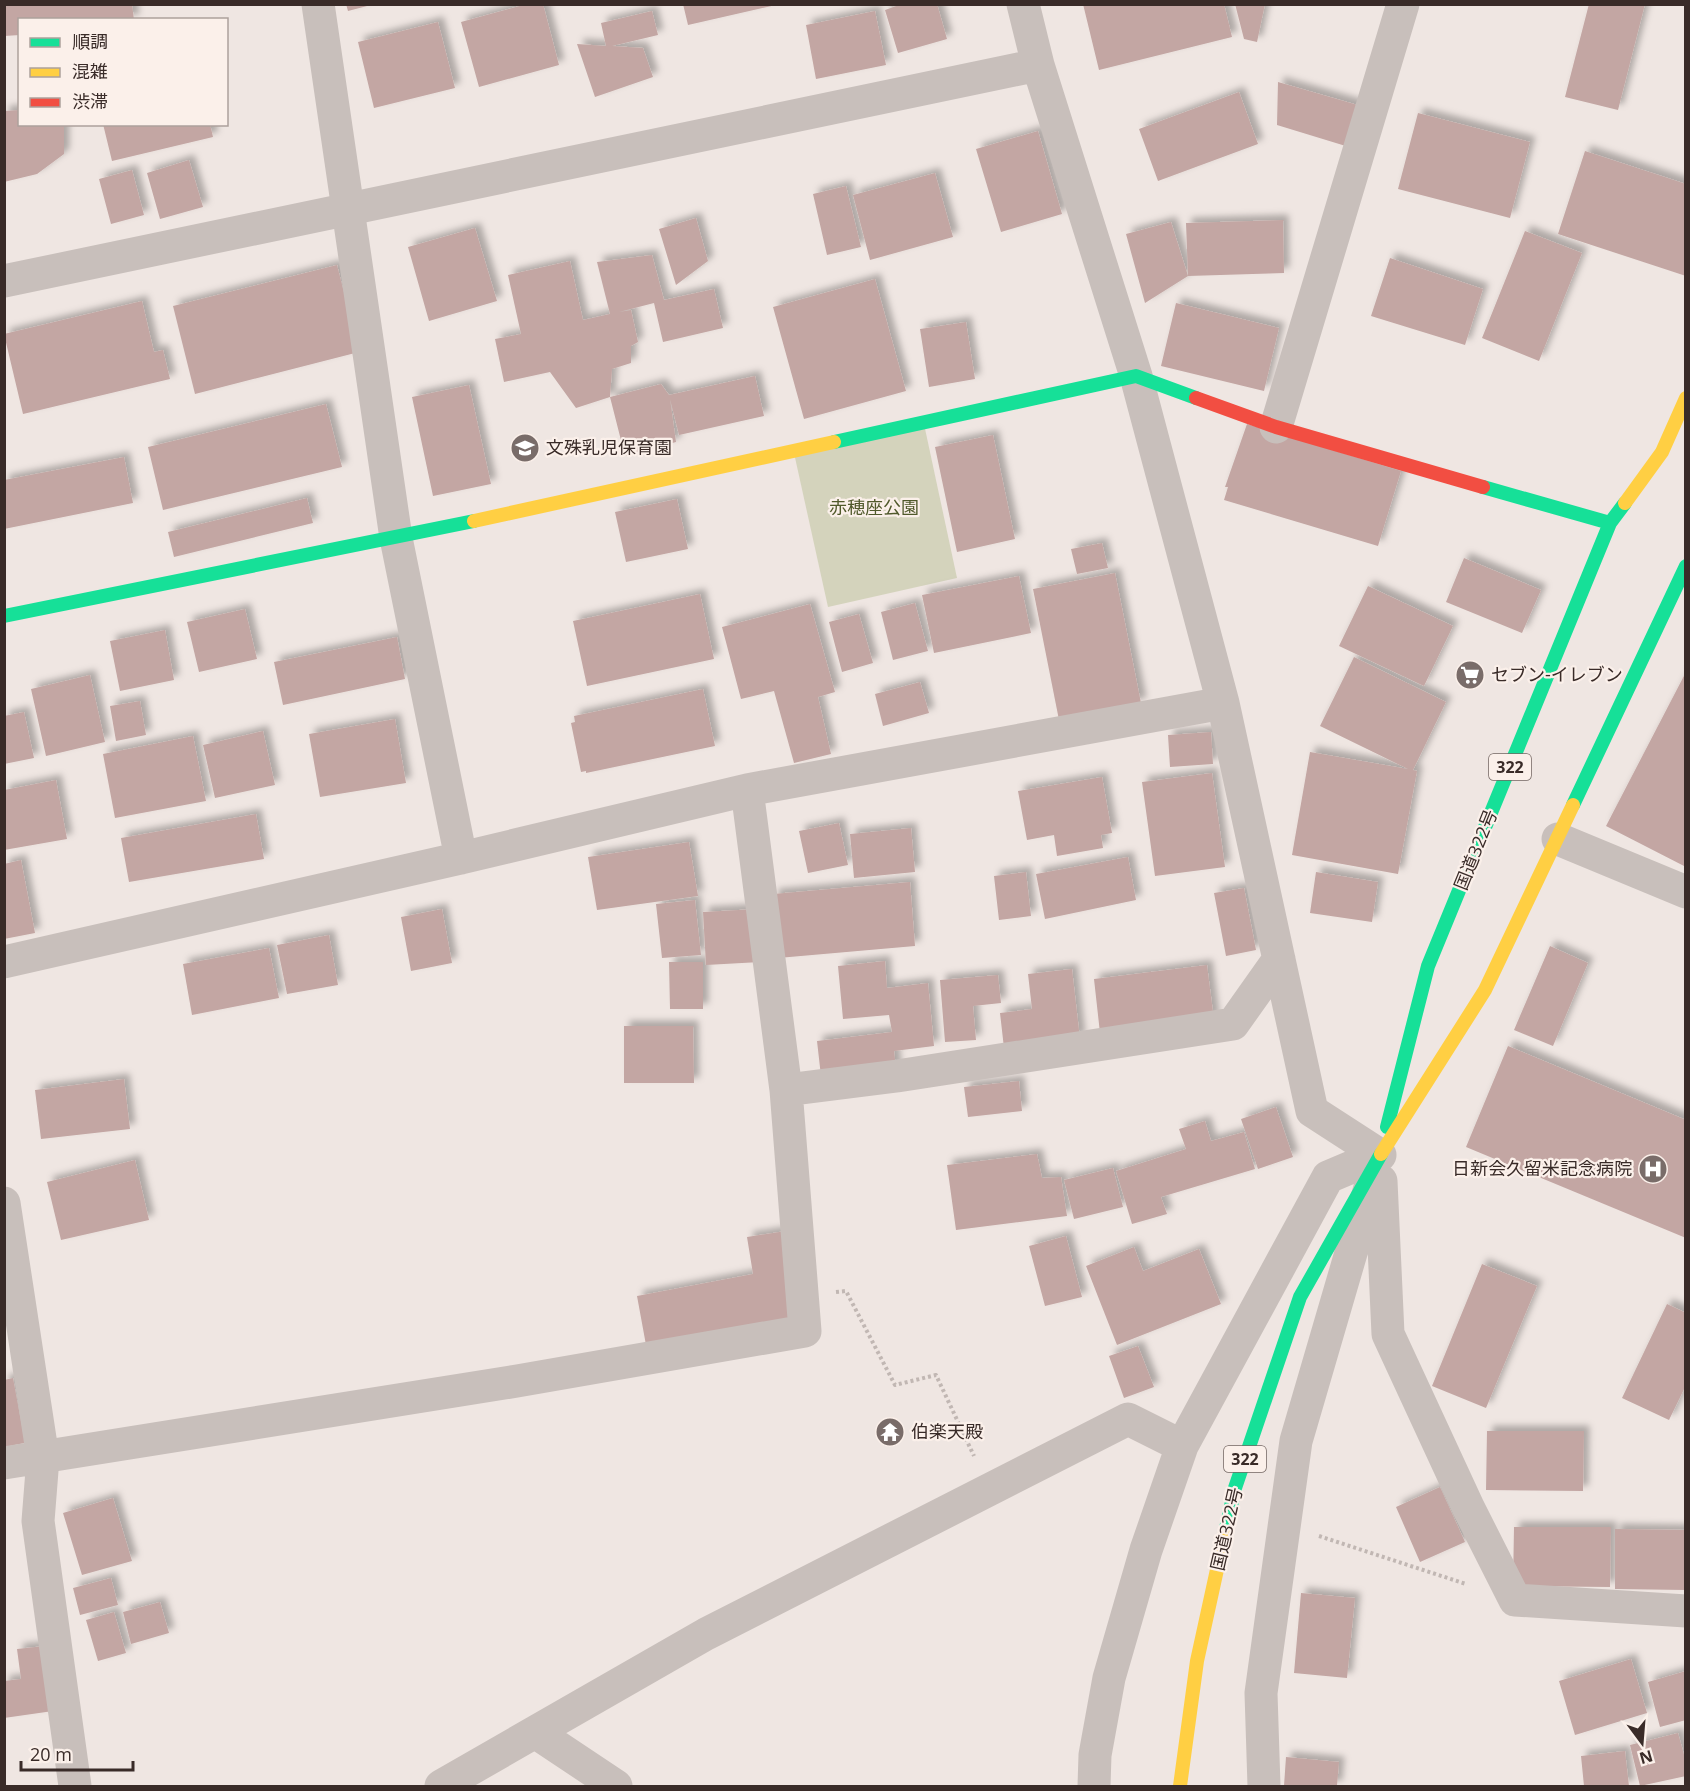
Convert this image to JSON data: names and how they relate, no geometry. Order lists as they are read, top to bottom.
{
  "streets": {
    "main road": ["322", "国道322号"]
  },
  "parks": ["赤穂座公園"],
  "places": {
    "school or university": ["文殊乳児保育園"],
    "supermarket": ["セブン-イレブン"],
    "hospital": ["日新会久留米記念病院"],
    "temple": ["伯楽天殿"]
  },
  "legend": ["順調", "混雑", "渋滞"],
  "scale_bar": "20 m",
  "north": "bottom"
}
